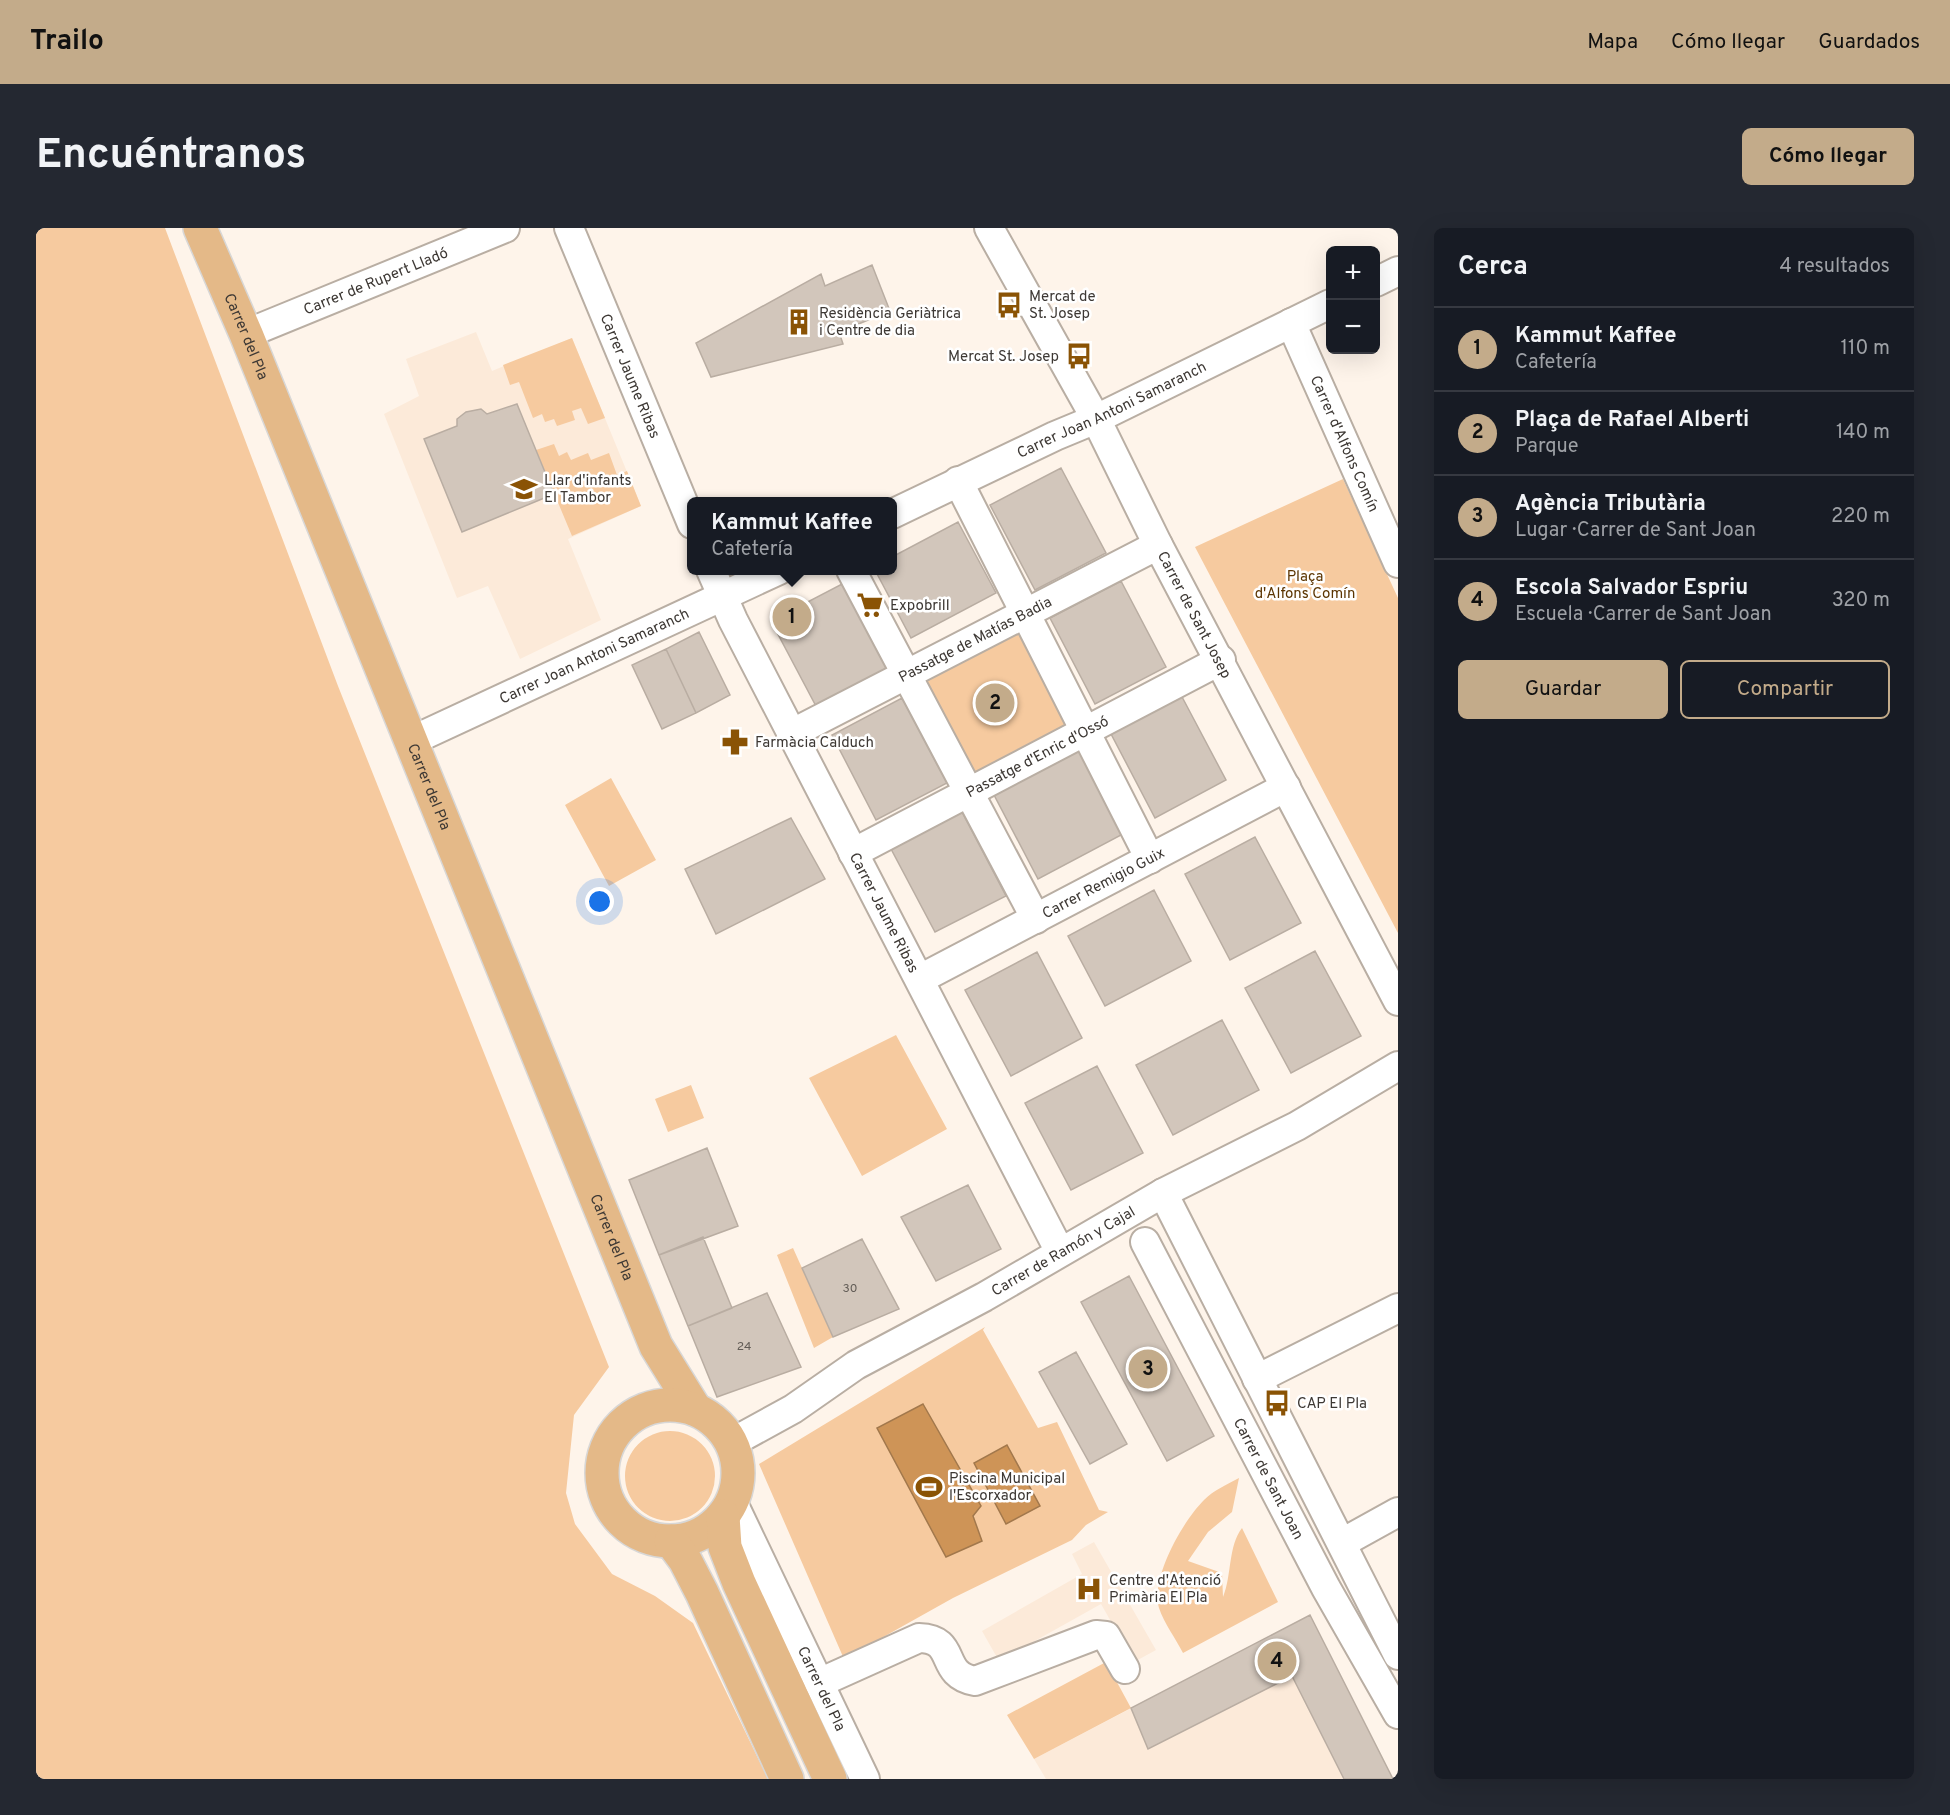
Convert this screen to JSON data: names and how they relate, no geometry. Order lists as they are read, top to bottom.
{
  "streets": {
    "main road": ["Carrer del Pla"],
    "street": [
      "Carrer de Rupert Lladó",
      "Carrer Jaume Ribas",
      "Carrer Joan Antoni Samaranch",
      "Carrer d'Alfons Comín",
      "Carrer de Sant Josep",
      "Passatge de Matías Badia",
      "Passatge d'Enric d'Ossó",
      "Carrer Remigio Guix",
      "Carrer de Ramón y Cajal",
      "Carrer de Sant Joan"
    ]
  },
  "crossings": [
    ["Carrer de Rupert Lladó", "Carrer del Pla"],
    ["Carrer del Pla", "Carrer Joan Antoni Samaranch"],
    ["Carrer del Pla", "Carrer de Ramón y Cajal"],
    ["Carrer Jaume Ribas", "Carrer Joan Antoni Samaranch"],
    ["Carrer Jaume Ribas", "Passatge de Matías Badia"],
    ["Carrer Jaume Ribas", "Passatge d'Enric d'Ossó"],
    ["Carrer Jaume Ribas", "Carrer Remigio Guix"],
    ["Carrer Jaume Ribas", "Carrer de Ramón y Cajal"],
    ["Carrer Joan Antoni Samaranch", "Carrer d'Alfons Comín"],
    ["Carrer Joan Antoni Samaranch", "Carrer de Sant Josep"],
    ["Carrer de Sant Josep", "Passatge de Matías Badia"],
    ["Carrer de Sant Josep", "Passatge d'Enric d'Ossó"],
    ["Carrer de Sant Josep", "Carrer Remigio Guix"]
  ],
  "parks": ["Plaça d'Alfons Comín"],
  "places": {
    "bus stop": ["Mercat de St. Josep", "Mercat St. Josep", "CAP El Pla"],
    "building": ["Residència Geriàtrica i Centre de dia"],
    "school or university": ["Llar d'infants El Tambor"],
    "supermarket": ["Expobrill"],
    "pharmacy": ["Farmàcia Calduch"],
    "sports": ["Piscina Municipal l'Escorxador"],
    "hospital": ["Centre d'Atenció Primària El Pla"]
  },
  "house_numbers": ["30", "24"],
  "page": {
    "header": "Trailo",
    "nav": ["Mapa", "Cómo llegar", "Guardados"],
    "buttons": [
      "Cómo llegar",
      ["Guardar", "Compartir"]
    ],
    "title": "Encuéntranos",
    "heading": ["Cerca", "4 resultados"],
    "map_buttons": ["+", "−"],
    "list": [
      {
        "mark": "1",
        "name": "Kammut Kaffee",
        "note": "Cafetería",
        "value": "110 m"
      },
      {
        "mark": "2",
        "name": "Plaça de Rafael Alberti",
        "note": "Parque",
        "value": "140 m"
      },
      {
        "mark": "3",
        "name": "Agència Tributària",
        "note": "Lugar · Carrer de Sant Joan",
        "value": "220 m"
      },
      {
        "mark": "4",
        "name": "Escola Salvador Espriu",
        "note": "Escuela · Carrer de Sant Joan",
        "value": "320 m"
      }
    ],
    "popup": ["Kammut Kaffee", "Cafetería"],
    "pins": [
      "1",
      "2",
      "3",
      "4"
    ]
  }
}
